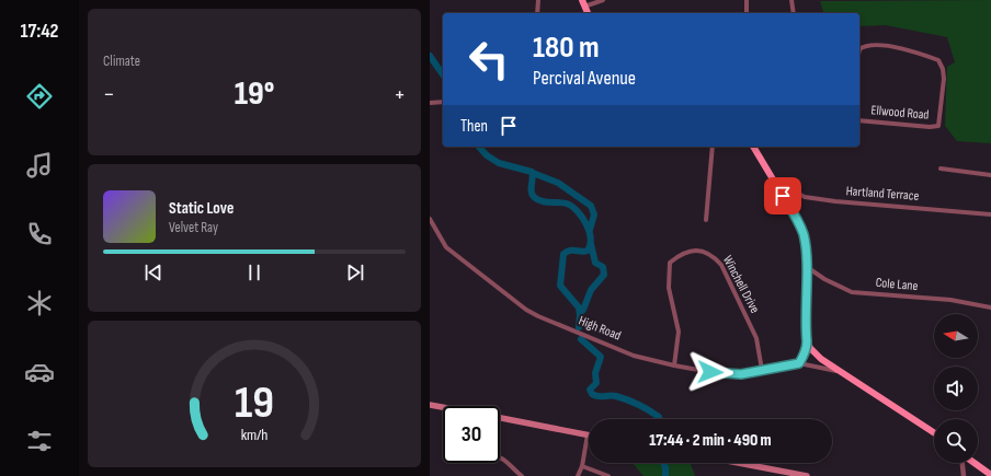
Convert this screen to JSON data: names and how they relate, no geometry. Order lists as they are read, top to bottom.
{
  "streets": {
    "main road": ["High Road"],
    "street": [
      "Ellwood Road",
      "Hartland Terrace",
      "Winchell Drive",
      "Cole Lane"
    ]
  },
  "crossings": [
    ["Winchell Drive", "High Road"]
  ],
  "north": "left",
  "page": {
    "tabs": "17:42",
    "tile": "Climate",
    "turn": ["180 m", "Percival Avenue"],
    "heat": ["−", "19°", "+"],
    "then": "Then",
    "song": ["Static Love", "Velvet Ray"],
    "limit": "30",
    "trip": "17:44 · 2 min · 490 m",
    "gauge": ["19", "km/h"]
  }
}
